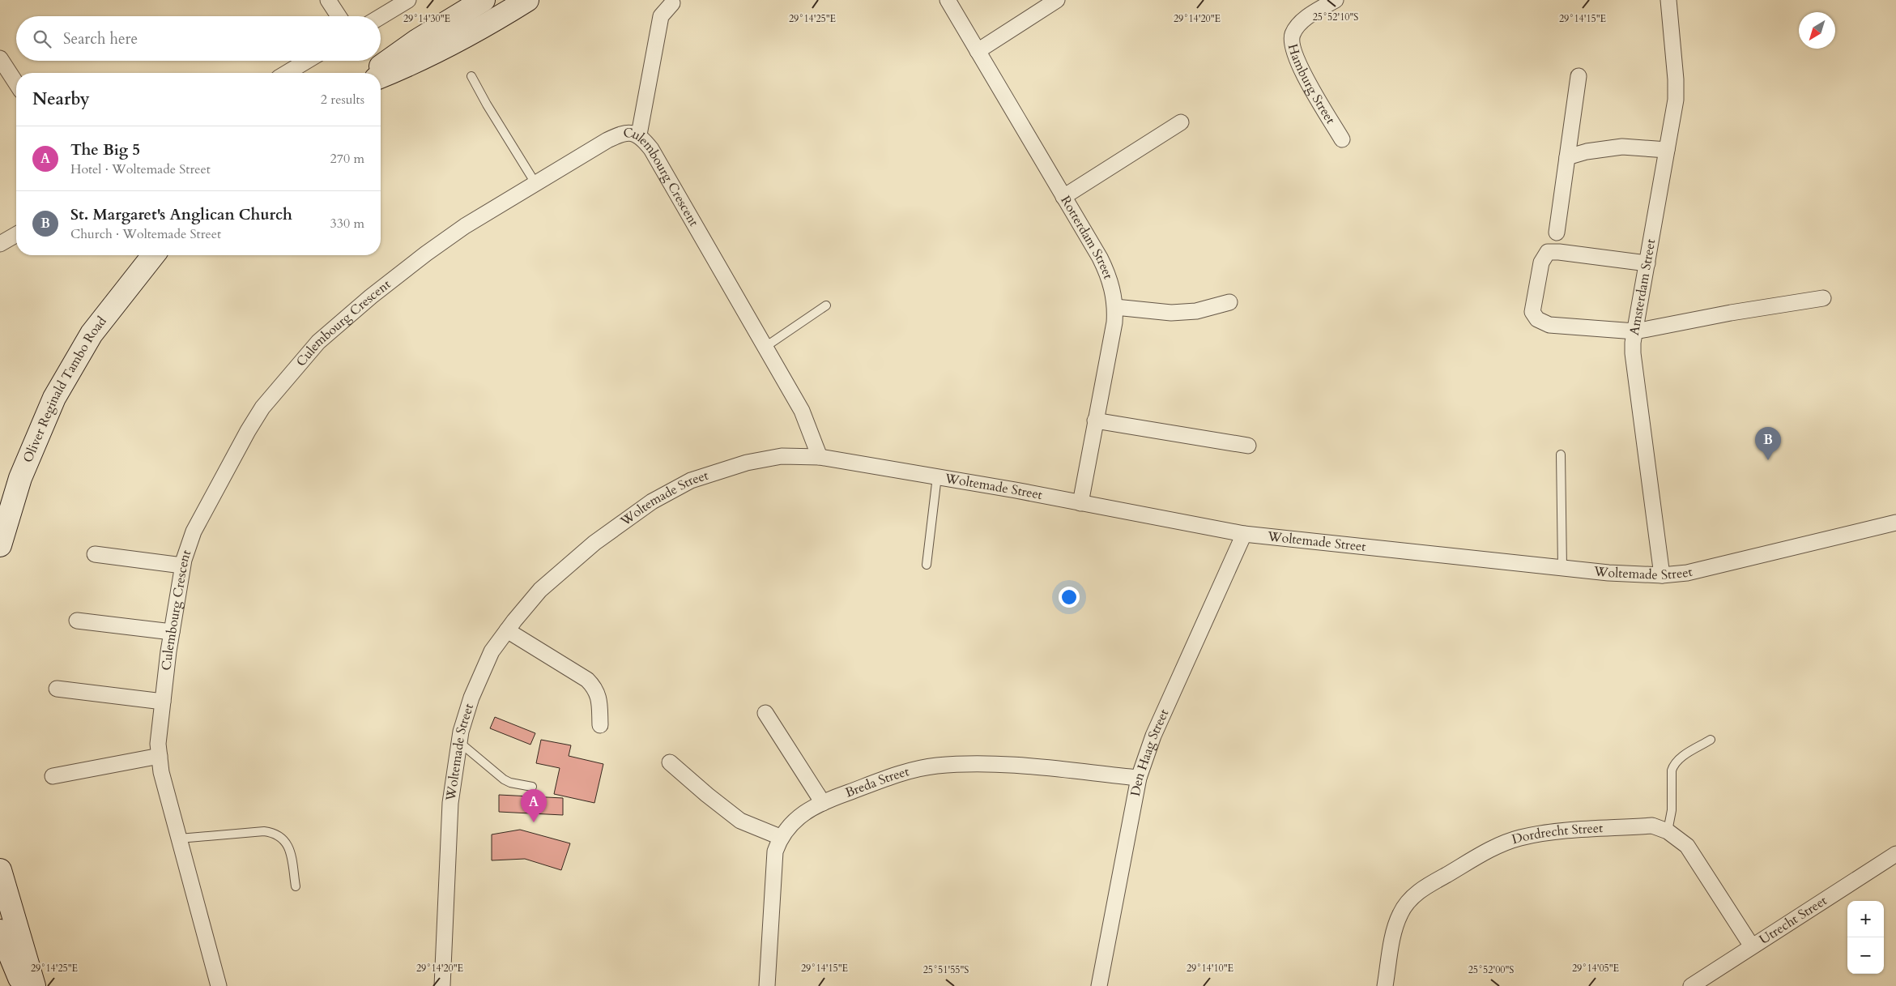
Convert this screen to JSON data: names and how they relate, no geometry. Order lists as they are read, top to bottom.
{
  "streets": {
    "main road": ["Oliver Reginald Tambo Road"],
    "street": [
      "Hamburg Street",
      "Culembourg Crescent",
      "Rotterdam Street",
      "Amsterdam Street",
      "Woltemade Street",
      "Den Haag Street",
      "Breda Street",
      "Dordrecht Street",
      "Utrecht Street"
    ]
  },
  "crossings": [
    ["Culembourg Crescent", "Woltemade Street"],
    ["Rotterdam Street", "Woltemade Street"],
    ["Amsterdam Street", "Woltemade Street"],
    ["Woltemade Street", "Den Haag Street"],
    ["Den Haag Street", "Breda Street"],
    ["Dordrecht Street", "Utrecht Street"]
  ],
  "north": "bottom left",
  "page": {
    "search": "Search here",
    "heading": ["Nearby", "2 results"],
    "list": [
      {
        "mark": "A",
        "name": "The Big 5",
        "note": "Hotel · Woltemade Street",
        "value": "270 m"
      },
      {
        "mark": "B",
        "name": "St. Margaret's Anglican Church",
        "note": "Church · Woltemade Street",
        "value": "330 m"
      }
    ],
    "pins": ["B", "A"],
    "map_buttons": ["+", "−"]
  },
  "coordinates": [
    "25°52'10\"S",
    "29°14'30\"E",
    "29°14'25\"E",
    "29°14'20\"E",
    "29°14'15\"E",
    "29°14'10\"E",
    "29°14'05\"E",
    "25°51'55\"S",
    "25°52'00\"S"
  ]
}
